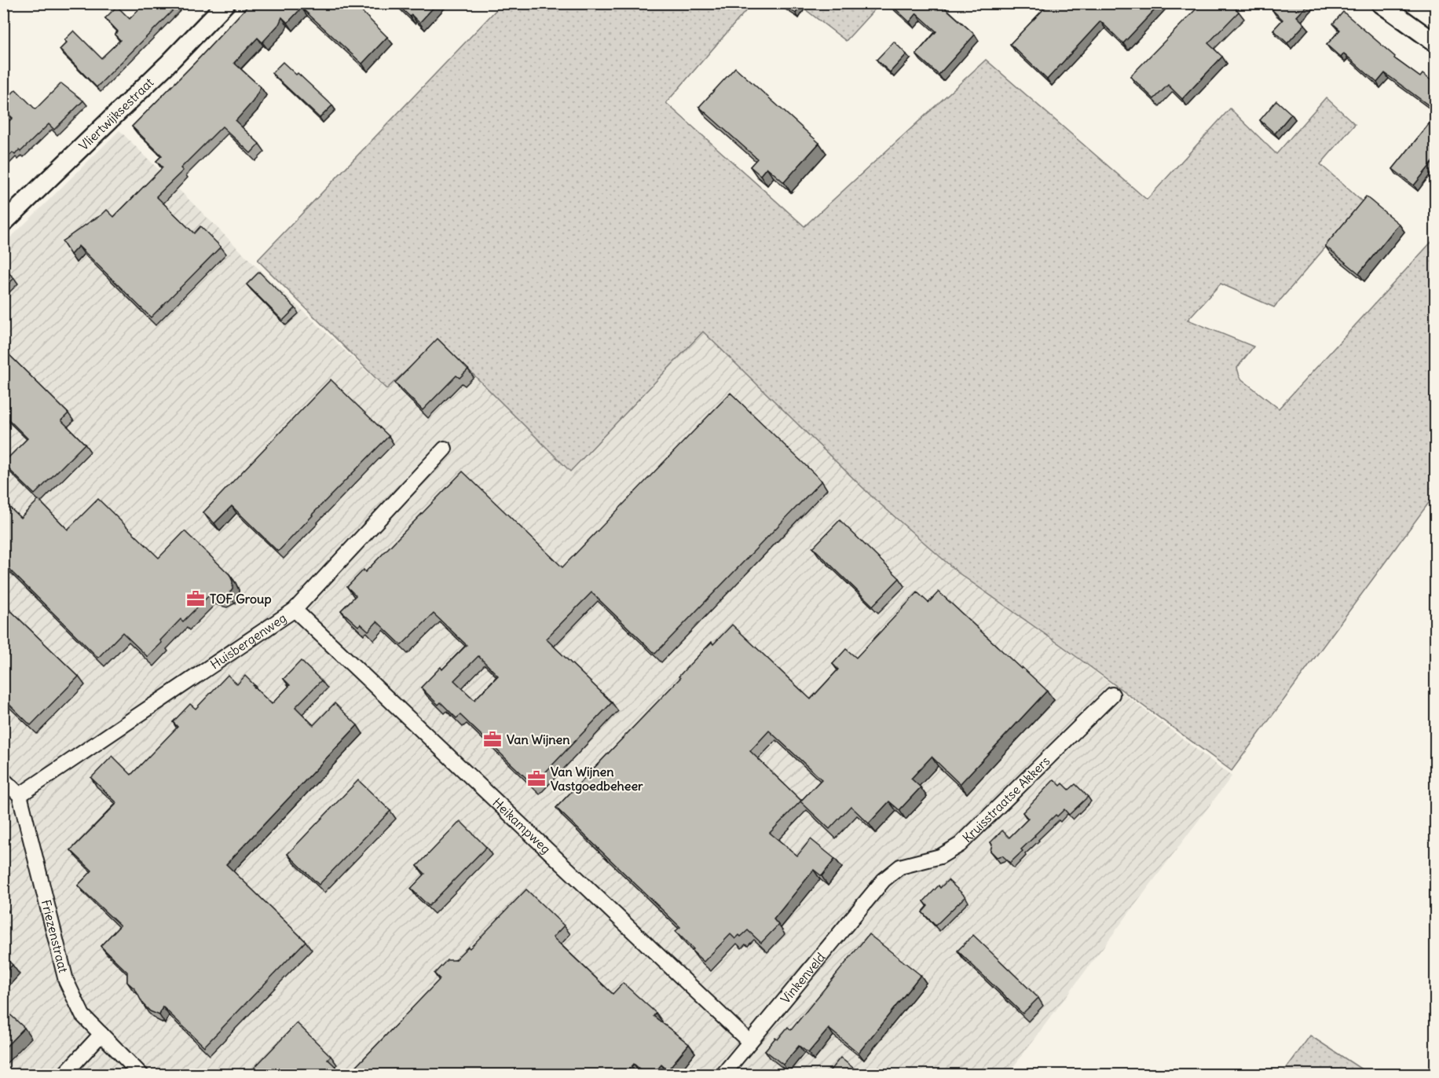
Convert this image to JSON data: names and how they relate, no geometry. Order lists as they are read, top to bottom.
{
  "streets": {
    "street": [
      "Vliertwijksestraat",
      "Huisbergenweg",
      "Kruisstraatse Akkers",
      "Heikampweg",
      "Friezenstraat",
      "Vinkenveld"
    ]
  },
  "crossings": [
    ["Huisbergenweg", "Heikampweg"],
    ["Huisbergenweg", "Friezenstraat"],
    ["Kruisstraatse Akkers", "Vinkenveld"],
    ["Heikampweg", "Vinkenveld"]
  ],
  "places": {
    "office": ["TOF Group", "Van Wijnen", "Van Wijnen Vastgoedbeheer"]
  }
}
